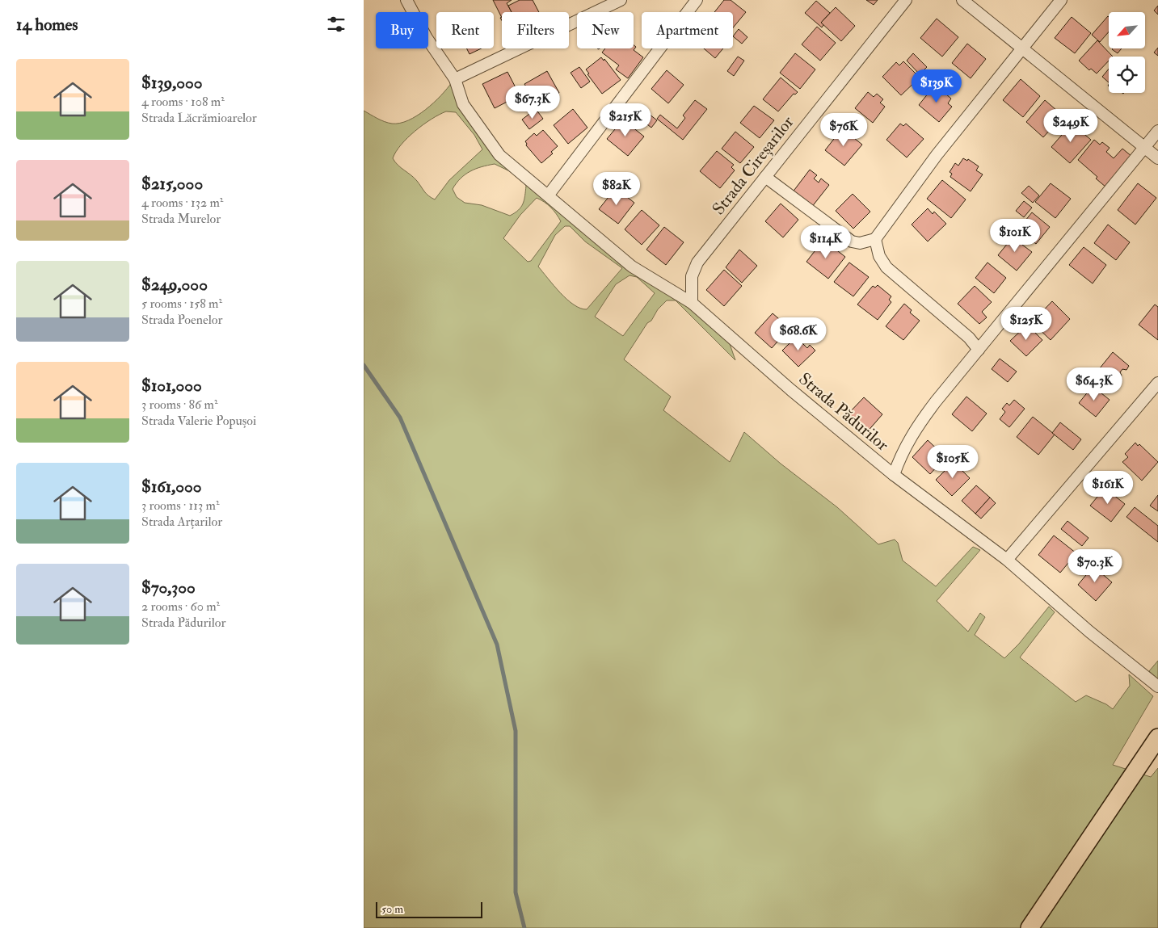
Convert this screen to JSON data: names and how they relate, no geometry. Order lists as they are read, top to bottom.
{
  "streets": {
    "street": ["Strada Cireșarilor", "Strada Pădurilor"]
  },
  "crossings": [
    ["Strada Cireșarilor", "Strada Pădurilor"]
  ],
  "scale_bar": "50 m",
  "north": "bottom left",
  "page": {
    "heading": "14 homes",
    "chip": [
      "Buy",
      "Rent",
      "Filters",
      "New",
      "Apartment"
    ],
    "list": [
      {
        "name": "$139,000",
        "note": "4 rooms · 108 m² · Strada Lăcrămioarelor"
      },
      {
        "name": "$215,000",
        "note": "4 rooms · 132 m² · Strada Murelor"
      },
      {
        "name": "$249,000",
        "note": "5 rooms · 158 m² · Strada Poenelor"
      },
      {
        "name": "$101,000",
        "note": "3 rooms · 86 m² · Strada Valerie Popușoi"
      },
      {
        "name": "$161,000",
        "note": "3 rooms · 113 m² · Strada Arțarilor"
      },
      {
        "name": "$70,300",
        "note": "2 rooms · 60 m² · Strada Pădurilor"
      }
    ],
    "price": [
      "$139K",
      "$67.3K",
      "$215K",
      "$249K",
      "$76K",
      "$82K",
      "$101K",
      "$114K",
      "$125K",
      "$68.6K",
      "$64.3K",
      "$105K",
      "$161K",
      "$70.3K"
    ],
    "scale": "50 m"
  }
}
